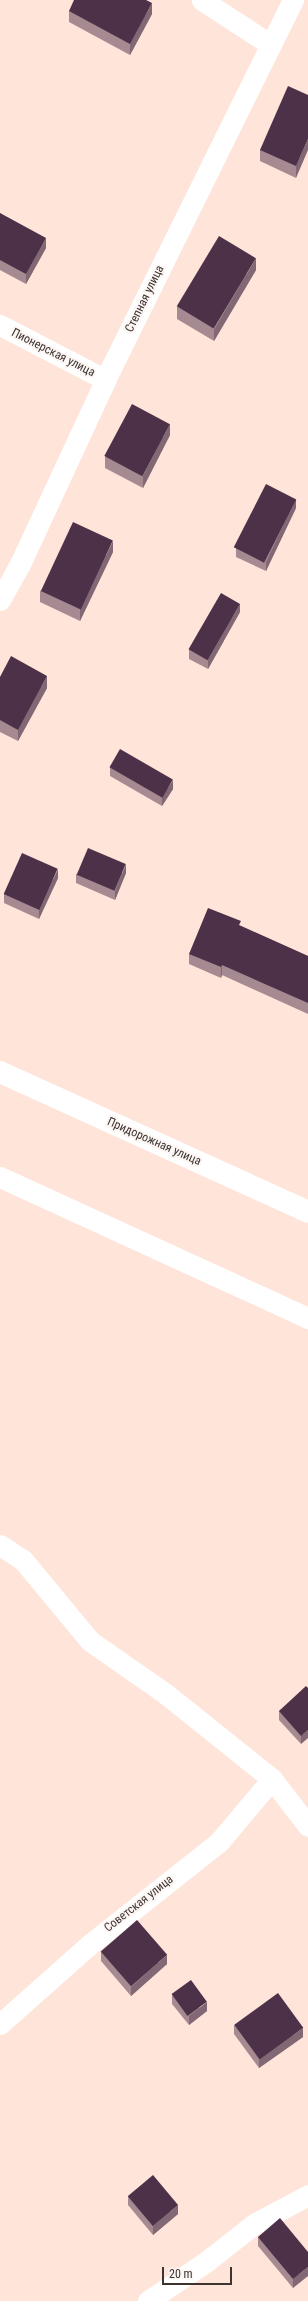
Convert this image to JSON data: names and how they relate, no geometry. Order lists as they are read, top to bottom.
{
  "streets": {
    "street": [
      "Степная улица",
      "Пионерская улица",
      "Придорожная улица",
      "Советская улица"
    ]
  },
  "crossings": [
    ["Степная улица", "Пионерская улица"]
  ],
  "scale_bar": "20 m"
}
